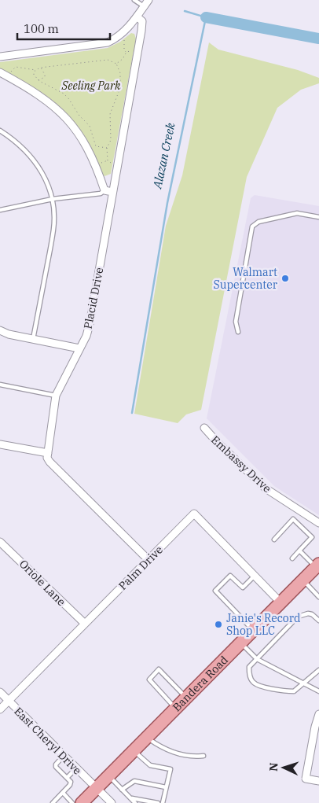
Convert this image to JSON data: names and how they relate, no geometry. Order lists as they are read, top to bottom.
{
  "streets": {
    "main road": ["Bandera Road"],
    "street": [
      "Placid Drive",
      "Embassy Drive",
      "Palm Drive",
      "Oriole Lane",
      "East Cheryl Drive"
    ]
  },
  "crossings": [
    ["Palm Drive", "Oriole Lane"],
    ["Palm Drive", "Bandera Road"],
    ["Palm Drive", "East Cheryl Drive"],
    ["Bandera Road", "East Cheryl Drive"]
  ],
  "water": ["Alazan Creek"],
  "parks": ["Seeling Park"],
  "places": ["Walmart Supercenter", "Janie's Record Shop LLC"],
  "scale_bar": "100 m",
  "north": "left"
}
